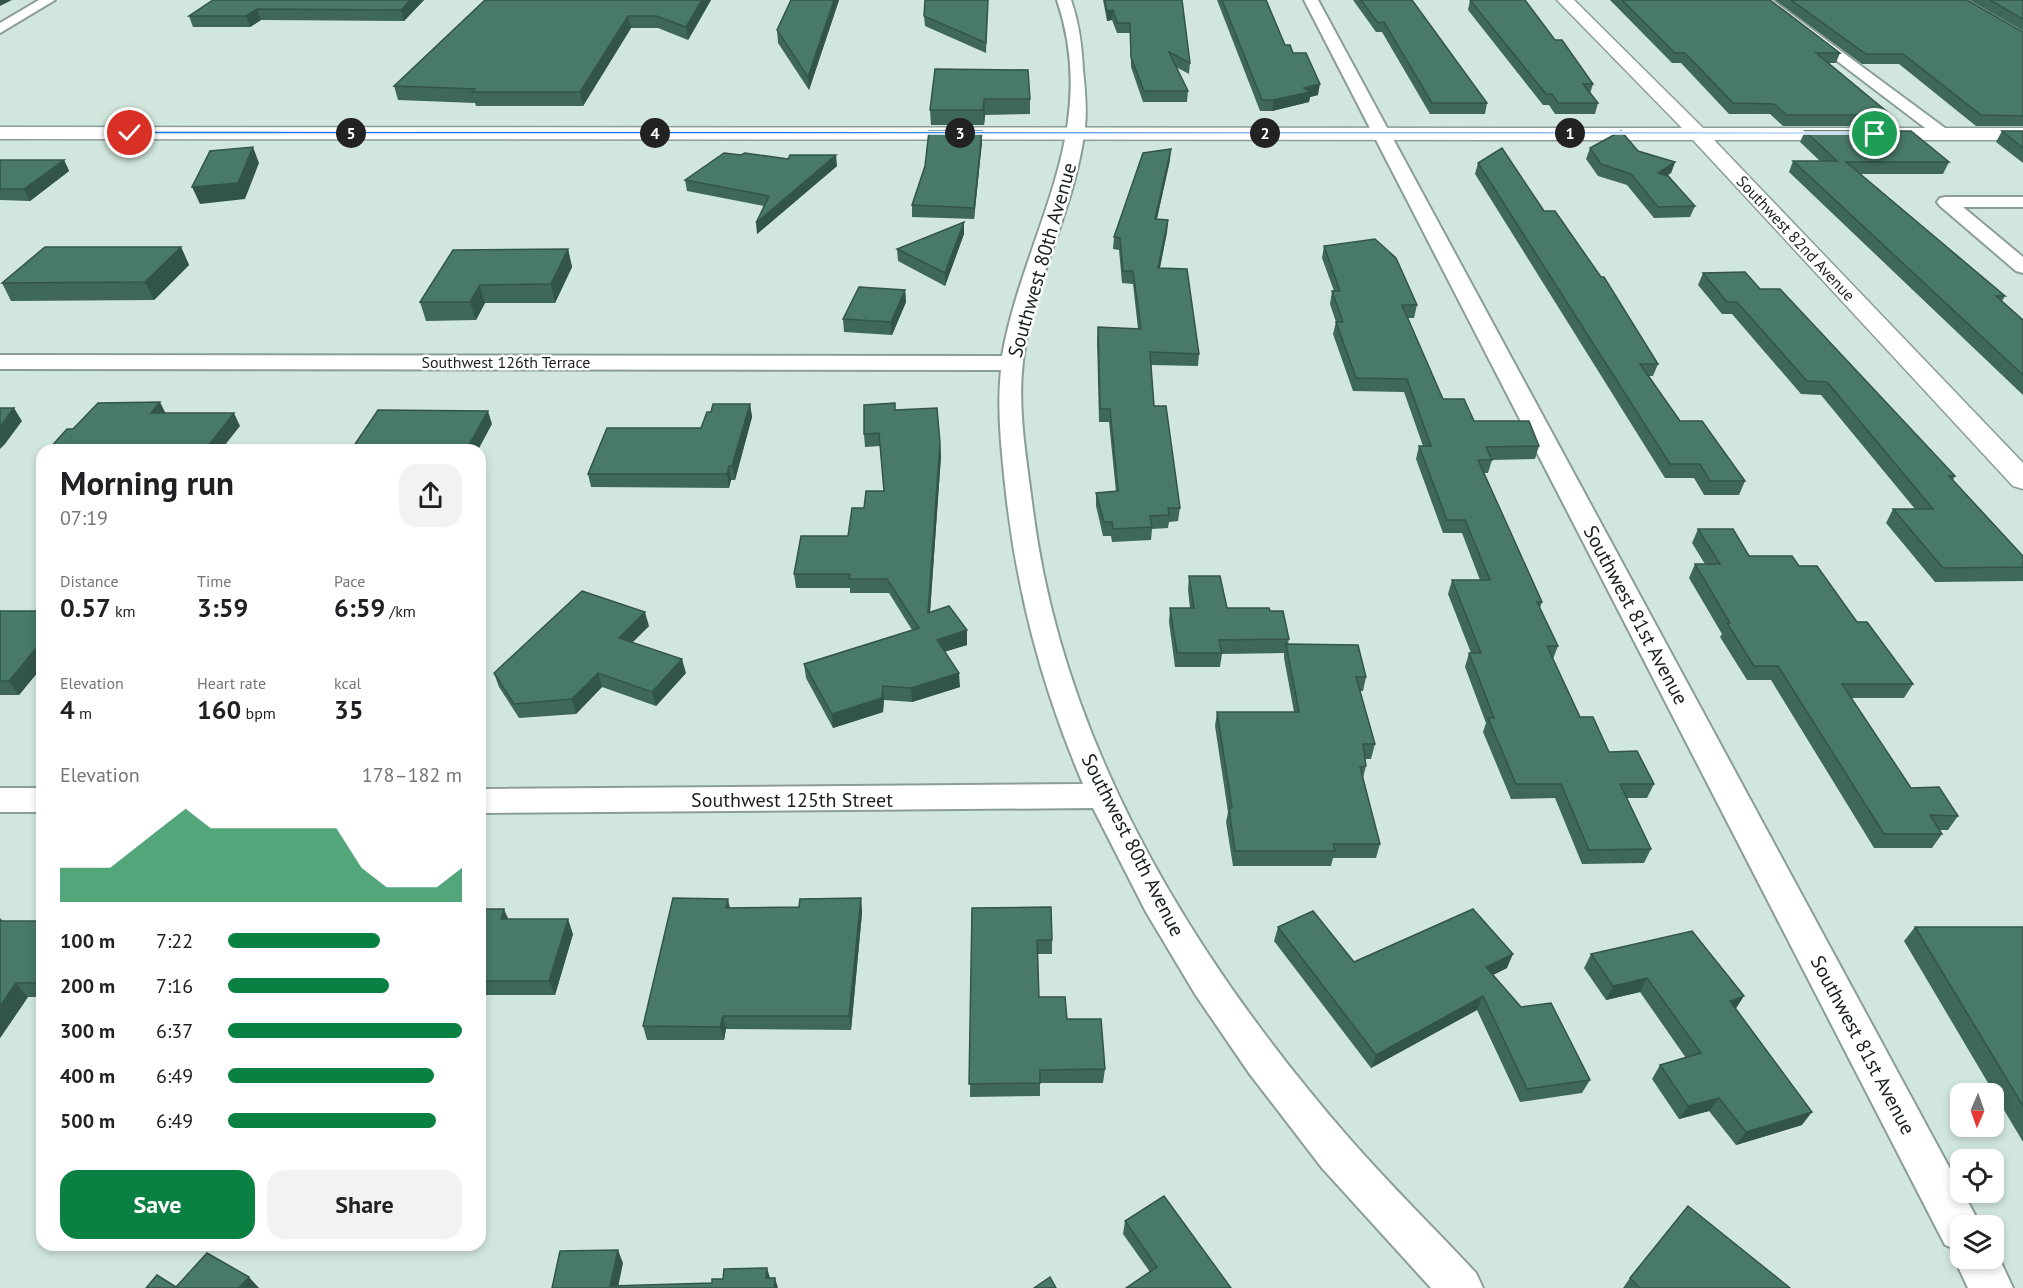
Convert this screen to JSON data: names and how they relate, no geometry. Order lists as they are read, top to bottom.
{
  "streets": {
    "street": [
      "Southwest 82nd Avenue",
      "Southwest 80th Avenue",
      "Southwest 126th Terrace",
      "Southwest 81st Avenue",
      "Southwest 125th Street"
    ]
  },
  "crossings": [
    ["Southwest 80th Avenue", "Southwest 126th Terrace"],
    ["Southwest 80th Avenue", "Southwest 125th Street"]
  ],
  "north": "bottom",
  "page": {
    "pins": [
      "1",
      "2",
      "3",
      "4",
      "5"
    ],
    "heading": ["Morning run", "07:19"],
    "stats": [
      ["Distance", "0.57 km"],
      ["Time", "3:59"],
      ["Pace", "6:59 /km"],
      ["Elevation", "4 m"],
      ["Heart rate", "160 bpm"],
      ["kcal", "35"]
    ],
    "chart": ["Elevation", "178–182 m"],
    "list": [
      {
        "name": "100 m",
        "note": "7:22"
      },
      {
        "name": "200 m",
        "note": "7:16"
      },
      {
        "name": "300 m",
        "note": "6:37"
      },
      {
        "name": "400 m",
        "note": "6:49"
      },
      {
        "name": "500 m",
        "note": "6:49"
      }
    ],
    "buttons": ["Save", "Share"]
  }
}
